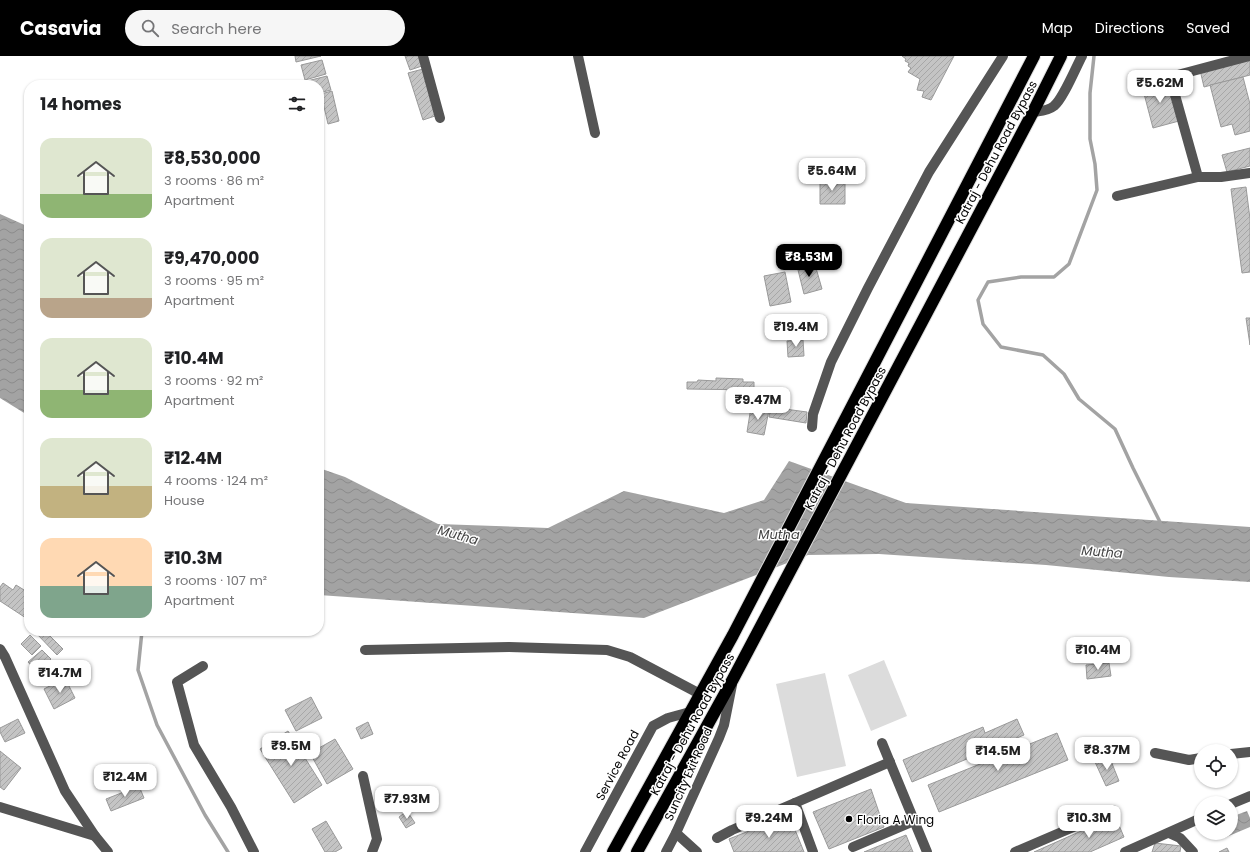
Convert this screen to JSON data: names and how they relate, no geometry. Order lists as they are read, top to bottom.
{
  "streets": {
    "highway": ["Katraj - Dehu Road Bypass"],
    "street": ["Service Road", "Suncity Exit Road"]
  },
  "crossings": [
    ["Katraj - Dehu Road Bypass", "Service Road"],
    ["Katraj - Dehu Road Bypass", "Suncity Exit Road"]
  ],
  "water": ["Mutha"],
  "places": ["Floria A Wing"],
  "page": {
    "header": "Casavia",
    "search": "Search here",
    "nav": ["Map", "Directions", "Saved"],
    "price": [
      "₹5.62M",
      "₹5.64M",
      "₹8.53M",
      "₹19.4M",
      "₹9.47M",
      "₹10.4M",
      "₹14.7M",
      "₹9.5M",
      "₹8.37M",
      "₹14.5M",
      "₹12.4M",
      "₹7.93M",
      "₹9.24M",
      "₹10.3M"
    ],
    "heading": "14 homes",
    "list": [
      {
        "name": "₹8,530,000",
        "note": "3 rooms · 86 m² · Apartment"
      },
      {
        "name": "₹9,470,000",
        "note": "3 rooms · 95 m² · Apartment"
      },
      {
        "name": "₹10.4M",
        "note": "3 rooms · 92 m² · Apartment"
      },
      {
        "name": "₹12.4M",
        "note": "4 rooms · 124 m² · House"
      },
      {
        "name": "₹10.3M",
        "note": "3 rooms · 107 m² · Apartment"
      }
    ]
  }
}
